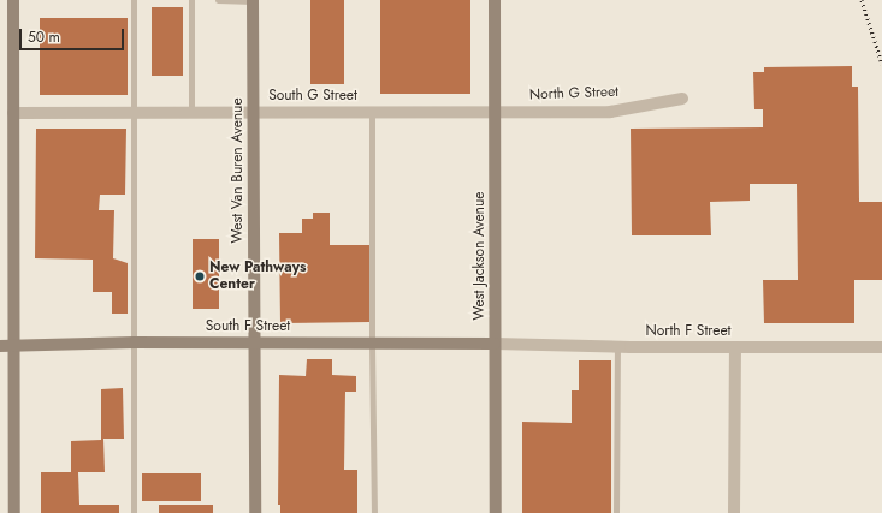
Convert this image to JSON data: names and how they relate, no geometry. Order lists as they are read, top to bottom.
{
  "streets": {
    "street": [
      "North G Street",
      "South G Street",
      "West Van Buren Avenue",
      "West Jackson Avenue",
      "South F Street",
      "North F Street"
    ]
  },
  "crossings": [
    ["North G Street", "South G Street"],
    ["North G Street", "West Jackson Avenue"],
    ["South G Street", "West Van Buren Avenue"],
    ["South G Street", "West Jackson Avenue"],
    ["West Van Buren Avenue", "South F Street"],
    ["West Jackson Avenue", "South F Street"],
    ["West Jackson Avenue", "North F Street"],
    ["South F Street", "North F Street"]
  ],
  "places": ["New Pathways Center"],
  "scale_bar": "50 m"
}
